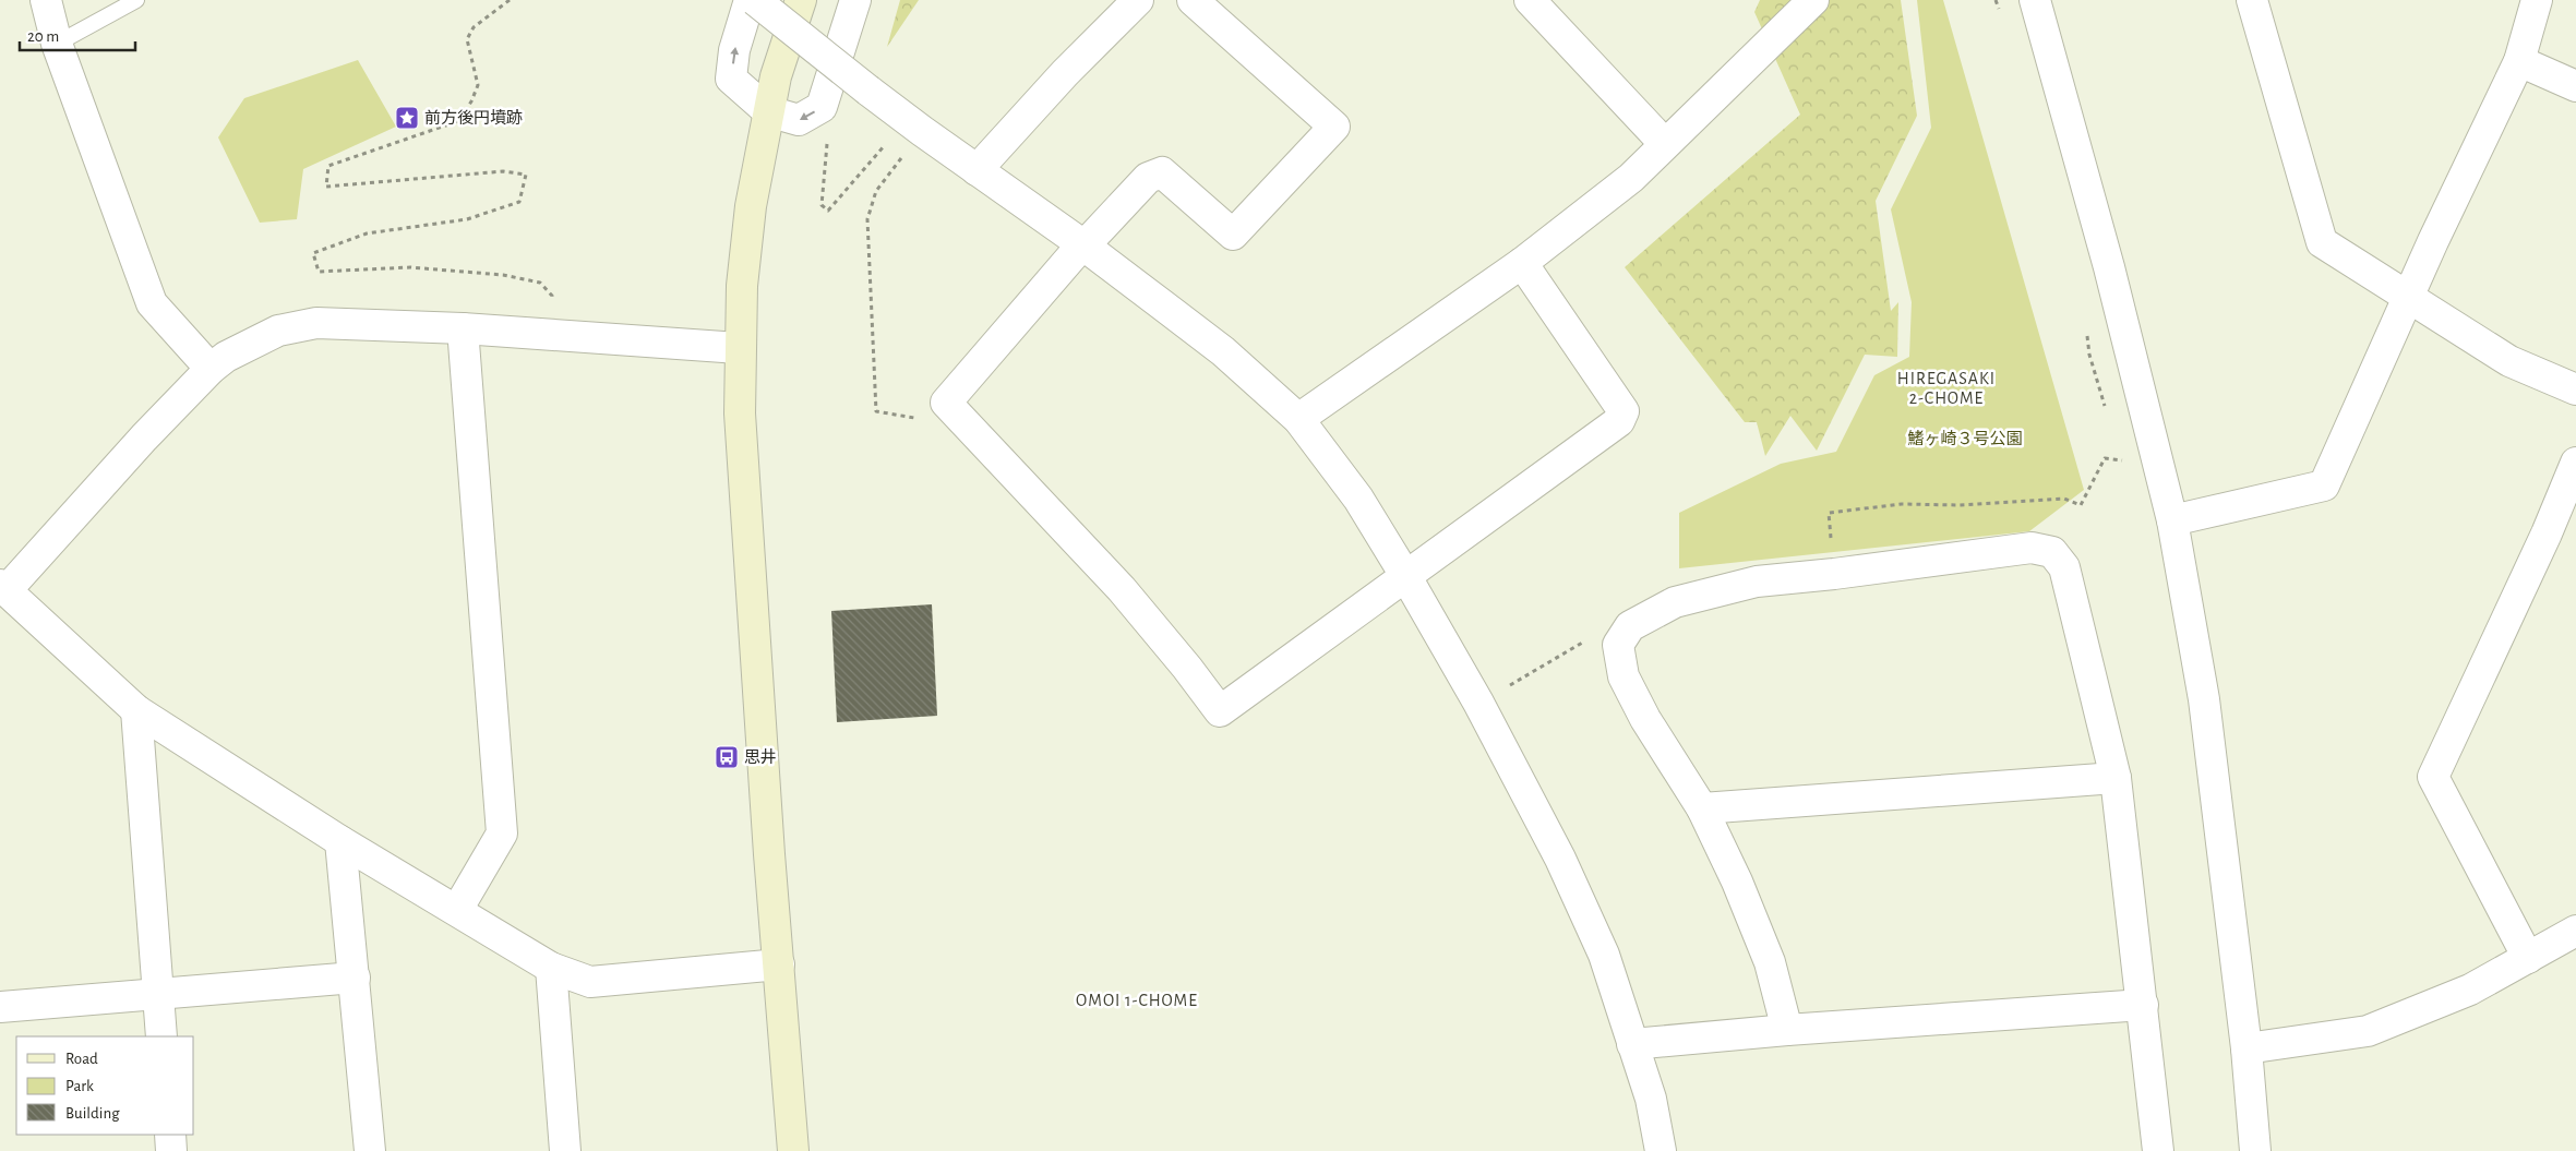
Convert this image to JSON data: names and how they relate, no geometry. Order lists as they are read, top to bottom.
{
  "districts": ["HIREGASAKI 2-CHOME", "OMOI 1-CHOME"],
  "parks": ["鰭ヶ崎３号公園"],
  "places": {
    "place": ["前方後円墳跡"],
    "bus stop": ["思井"]
  },
  "legend": ["Road", "Park", "Building"],
  "scale_bar": "20 m"
}
